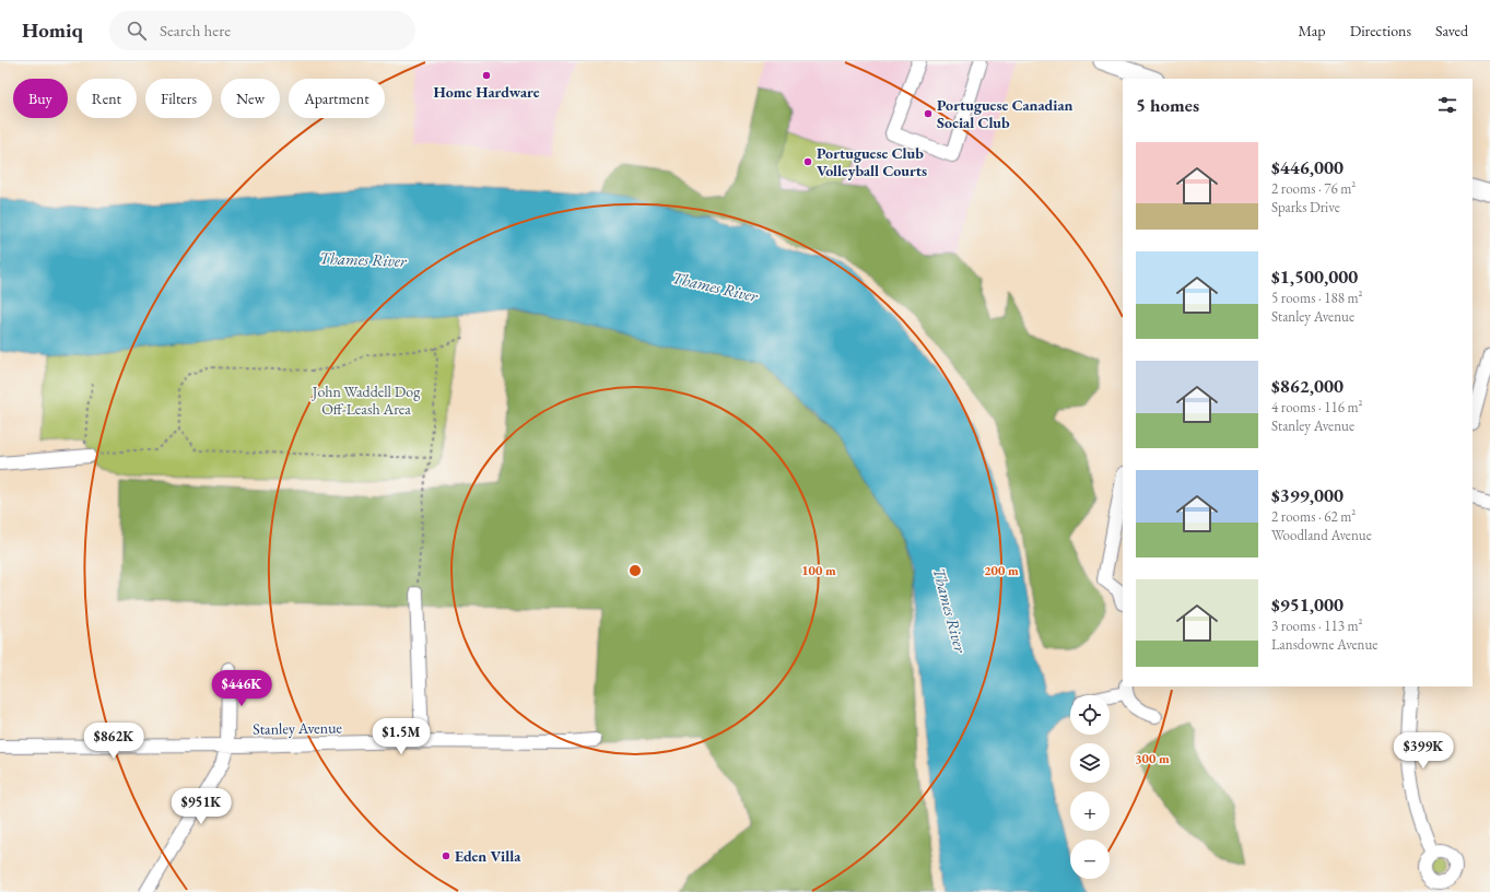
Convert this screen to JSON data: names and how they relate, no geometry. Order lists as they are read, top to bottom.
{
  "streets": {
    "street": ["Stanley Avenue"]
  },
  "water": ["Thames River"],
  "parks": ["John Waddell Dog Off-Leash Area"],
  "places": [
    "Home Hardware",
    "Portuguese Canadian Social Club",
    "Portuguese Club Volleyball Courts",
    "Eden Villa"
  ],
  "page": {
    "header": "Homiq",
    "search": "Search here",
    "nav": ["Map", "Directions", "Saved"],
    "chip": [
      "Buy",
      "Rent",
      "Filters",
      "New",
      "Apartment"
    ],
    "heading": "5 homes",
    "list": [
      {
        "name": "$446,000",
        "note": "2 rooms · 76 m² · Sparks Drive"
      },
      {
        "name": "$1,500,000",
        "note": "5 rooms · 188 m² · Stanley Avenue"
      },
      {
        "name": "$862,000",
        "note": "4 rooms · 116 m² · Stanley Avenue"
      },
      {
        "name": "$399,000",
        "note": "2 rooms · 62 m² · Woodland Avenue"
      },
      {
        "name": "$951,000",
        "note": "3 rooms · 113 m² · Lansdowne Avenue"
      }
    ],
    "price": [
      "$446K",
      "$1.5M",
      "$862K",
      "$399K",
      "$951K"
    ],
    "map_buttons": ["+", "−"]
  },
  "rings": ["100 m", "200 m", "300 m"]
}
